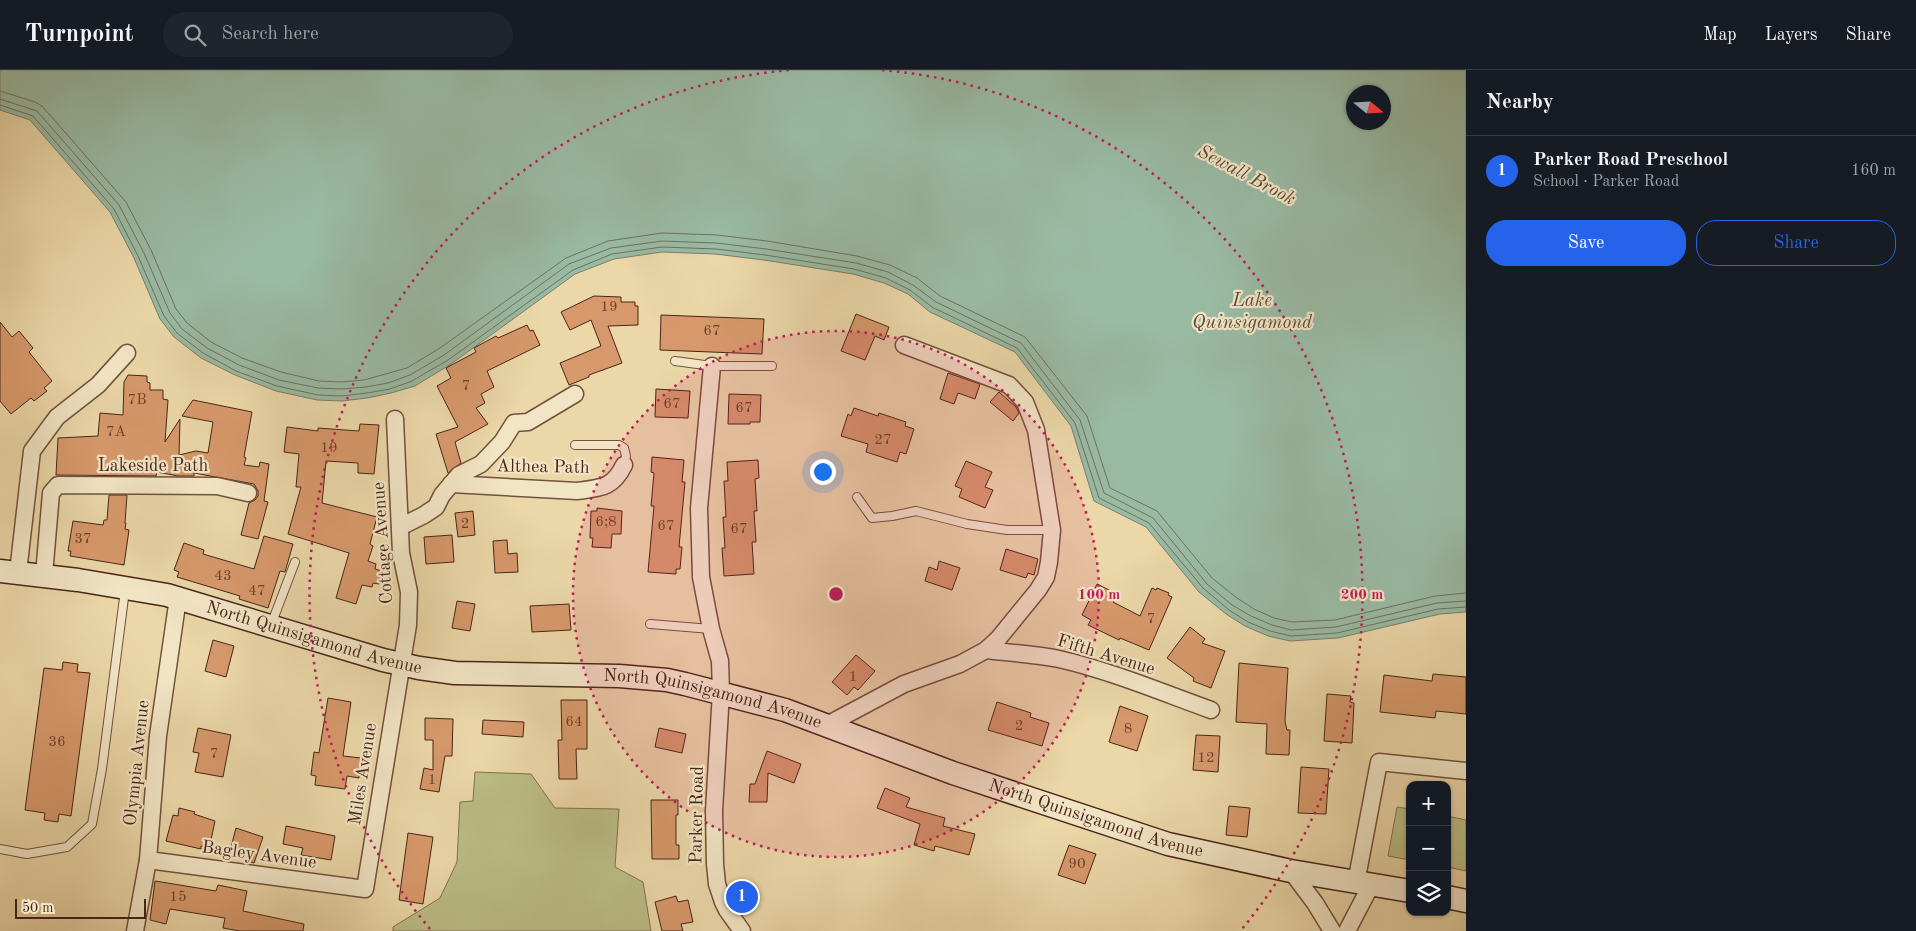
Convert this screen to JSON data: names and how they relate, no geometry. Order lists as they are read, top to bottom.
{
  "streets": {
    "main road": ["North Quinsigamond Avenue"],
    "street": [
      "Lakeside Path",
      "Althea Path",
      "Cottage Avenue",
      "Fifth Avenue",
      "Olympia Avenue",
      "Miles Avenue",
      "Parker Road",
      "Bagley Avenue"
    ]
  },
  "crossings": [
    ["Cottage Avenue", "North Quinsigamond Avenue"],
    ["Cottage Avenue", "Miles Avenue"],
    ["North Quinsigamond Avenue", "Olympia Avenue"],
    ["North Quinsigamond Avenue", "Miles Avenue"],
    ["North Quinsigamond Avenue", "Parker Road"],
    ["Olympia Avenue", "Bagley Avenue"],
    ["Miles Avenue", "Bagley Avenue"]
  ],
  "water": ["Sewall Brook", "Lake Quinsigamond"],
  "house_numbers": [
    "19",
    "67",
    "7",
    "7B",
    "67",
    "67",
    "7A",
    "27",
    "19",
    "6;8",
    "2",
    "67",
    "67",
    "37",
    "43",
    "47",
    "7",
    "1",
    "64",
    "2",
    "8",
    "36",
    "7",
    "12",
    "1",
    "90",
    "15"
  ],
  "scale_bar": "50 m",
  "north": "right",
  "page": {
    "header": "Turnpoint",
    "search": "Search here",
    "nav": ["Map", "Layers", "Share"],
    "heading": "Nearby",
    "list": [
      {
        "mark": "1",
        "name": "Parker Road Preschool",
        "note": "School · Parker Road",
        "value": "160 m"
      }
    ],
    "buttons": ["Save", "Share"],
    "map_buttons": ["+", "−"],
    "pins": "1",
    "scale": "50 m"
  },
  "rings": ["100 m", "200 m"]
}
